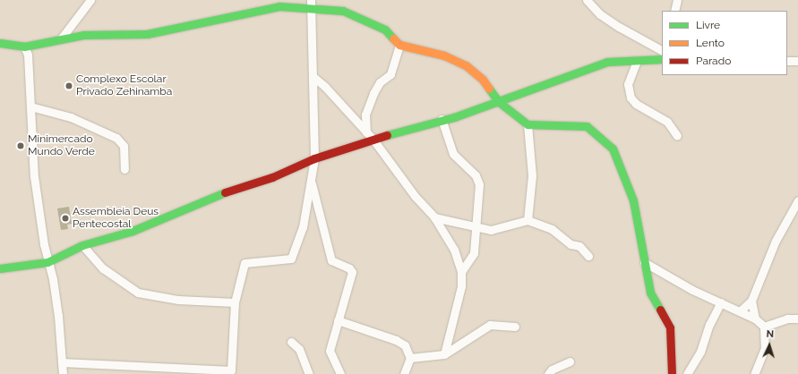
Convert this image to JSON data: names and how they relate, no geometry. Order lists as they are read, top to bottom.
{
  "places": ["Complexo Escolar Privado Zehinamba", "Minimercado Mundo Verde", "Assembleia Deus Pentecostal"],
  "legend": ["Livre", "Lento", "Parado"],
  "north": "top"
}
